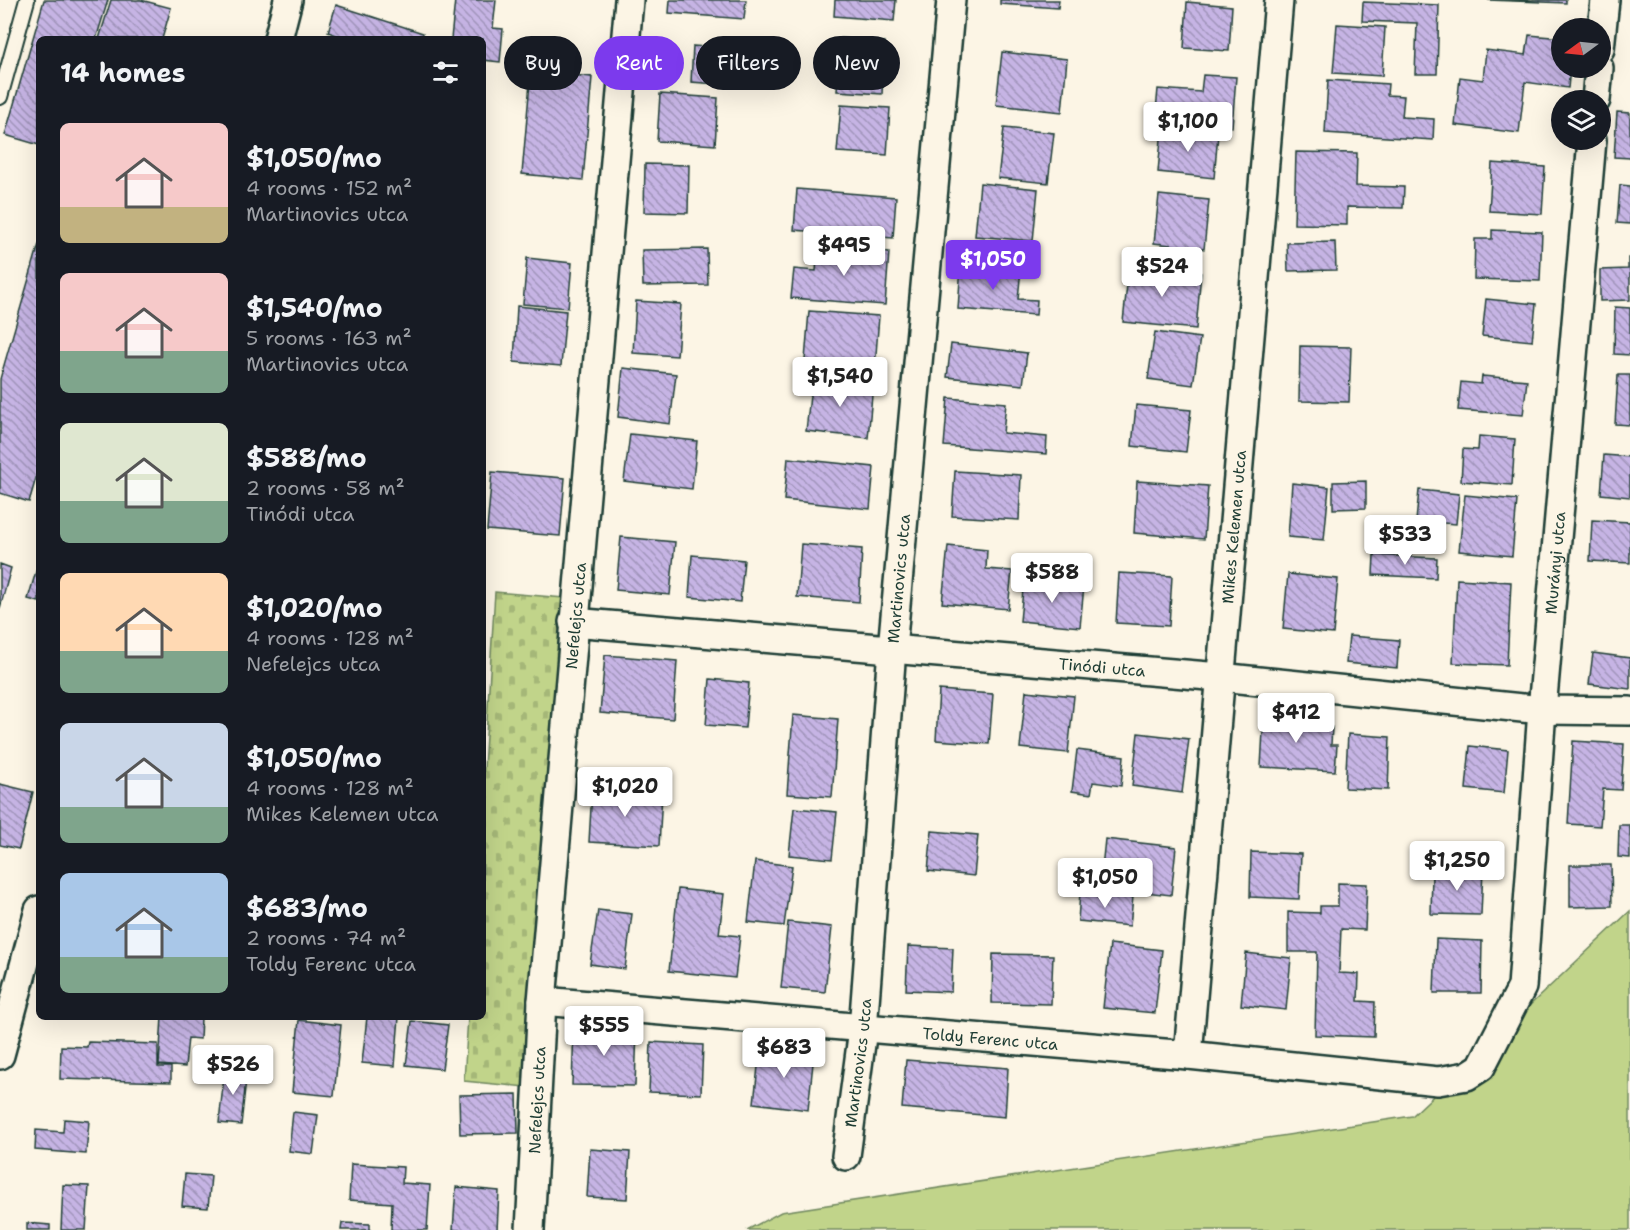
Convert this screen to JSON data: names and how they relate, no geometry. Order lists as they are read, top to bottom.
{
  "streets": {
    "street": [
      "Mikes Kelemen utca",
      "Murányi utca",
      "Martinovics utca",
      "Nefelejcs utca",
      "Tinódi utca",
      "Toldy Ferenc utca"
    ]
  },
  "crossings": [
    ["Mikes Kelemen utca", "Tinódi utca"],
    ["Mikes Kelemen utca", "Toldy Ferenc utca"],
    ["Murányi utca", "Tinódi utca"],
    ["Murányi utca", "Toldy Ferenc utca"],
    ["Martinovics utca", "Tinódi utca"],
    ["Martinovics utca", "Toldy Ferenc utca"],
    ["Nefelejcs utca", "Tinódi utca"],
    ["Nefelejcs utca", "Toldy Ferenc utca"]
  ],
  "north": "left",
  "page": {
    "chip": [
      "Buy",
      "Rent",
      "Filters",
      "New"
    ],
    "heading": "14 homes",
    "price": [
      "$1,100",
      "$495",
      "$1,050",
      "$524",
      "$1,540",
      "$533",
      "$588",
      "$412",
      "$1,020",
      "$1,250",
      "$1,050",
      "$555",
      "$683",
      "$526"
    ],
    "list": [
      {
        "name": "$1,050/mo",
        "note": "4 rooms · 152 m² · Martinovics utca"
      },
      {
        "name": "$1,540/mo",
        "note": "5 rooms · 163 m² · Martinovics utca"
      },
      {
        "name": "$588/mo",
        "note": "2 rooms · 58 m² · Tinódi utca"
      },
      {
        "name": "$1,020/mo",
        "note": "4 rooms · 128 m² · Nefelejcs utca"
      },
      {
        "name": "$1,050/mo",
        "note": "4 rooms · 128 m² · Mikes Kelemen utca"
      },
      {
        "name": "$683/mo",
        "note": "2 rooms · 74 m² · Toldy Ferenc utca"
      }
    ]
  }
}
